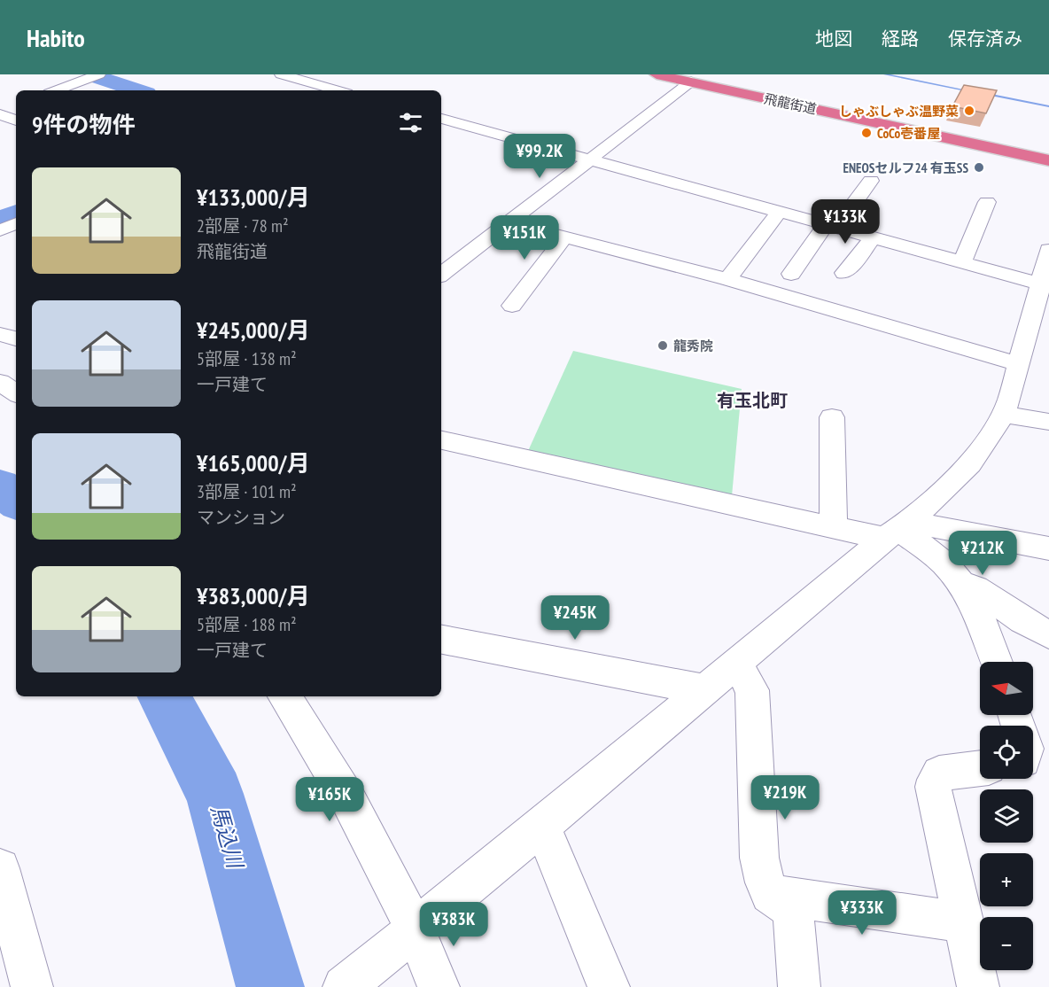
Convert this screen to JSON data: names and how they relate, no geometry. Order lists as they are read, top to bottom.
{
  "streets": {
    "highway": ["飛龍街道"]
  },
  "districts": ["有玉北町"],
  "water": ["馬込川"],
  "places": [
    "しゃぶしゃぶ温野菜",
    "CoCo壱番屋",
    "ENEOSセルフ24 有玉SS",
    "龍秀院"
  ],
  "north": "left",
  "page": {
    "header": "Habito",
    "nav": ["地図", "経路", "保存済み"],
    "heading": "9件の物件",
    "price": [
      "¥99.2K",
      "¥133K",
      "¥151K",
      "¥212K",
      "¥245K",
      "¥219K",
      "¥165K",
      "¥333K",
      "¥383K"
    ],
    "list": [
      {
        "name": "¥133,000/月",
        "note": "2部屋 · 78 m² · 飛龍街道"
      },
      {
        "name": "¥245,000/月",
        "note": "5部屋 · 138 m² · 一戸建て"
      },
      {
        "name": "¥165,000/月",
        "note": "3部屋 · 101 m² · マンション"
      },
      {
        "name": "¥383,000/月",
        "note": "5部屋 · 188 m² · 一戸建て"
      }
    ],
    "map_buttons": ["+", "−"]
  }
}
